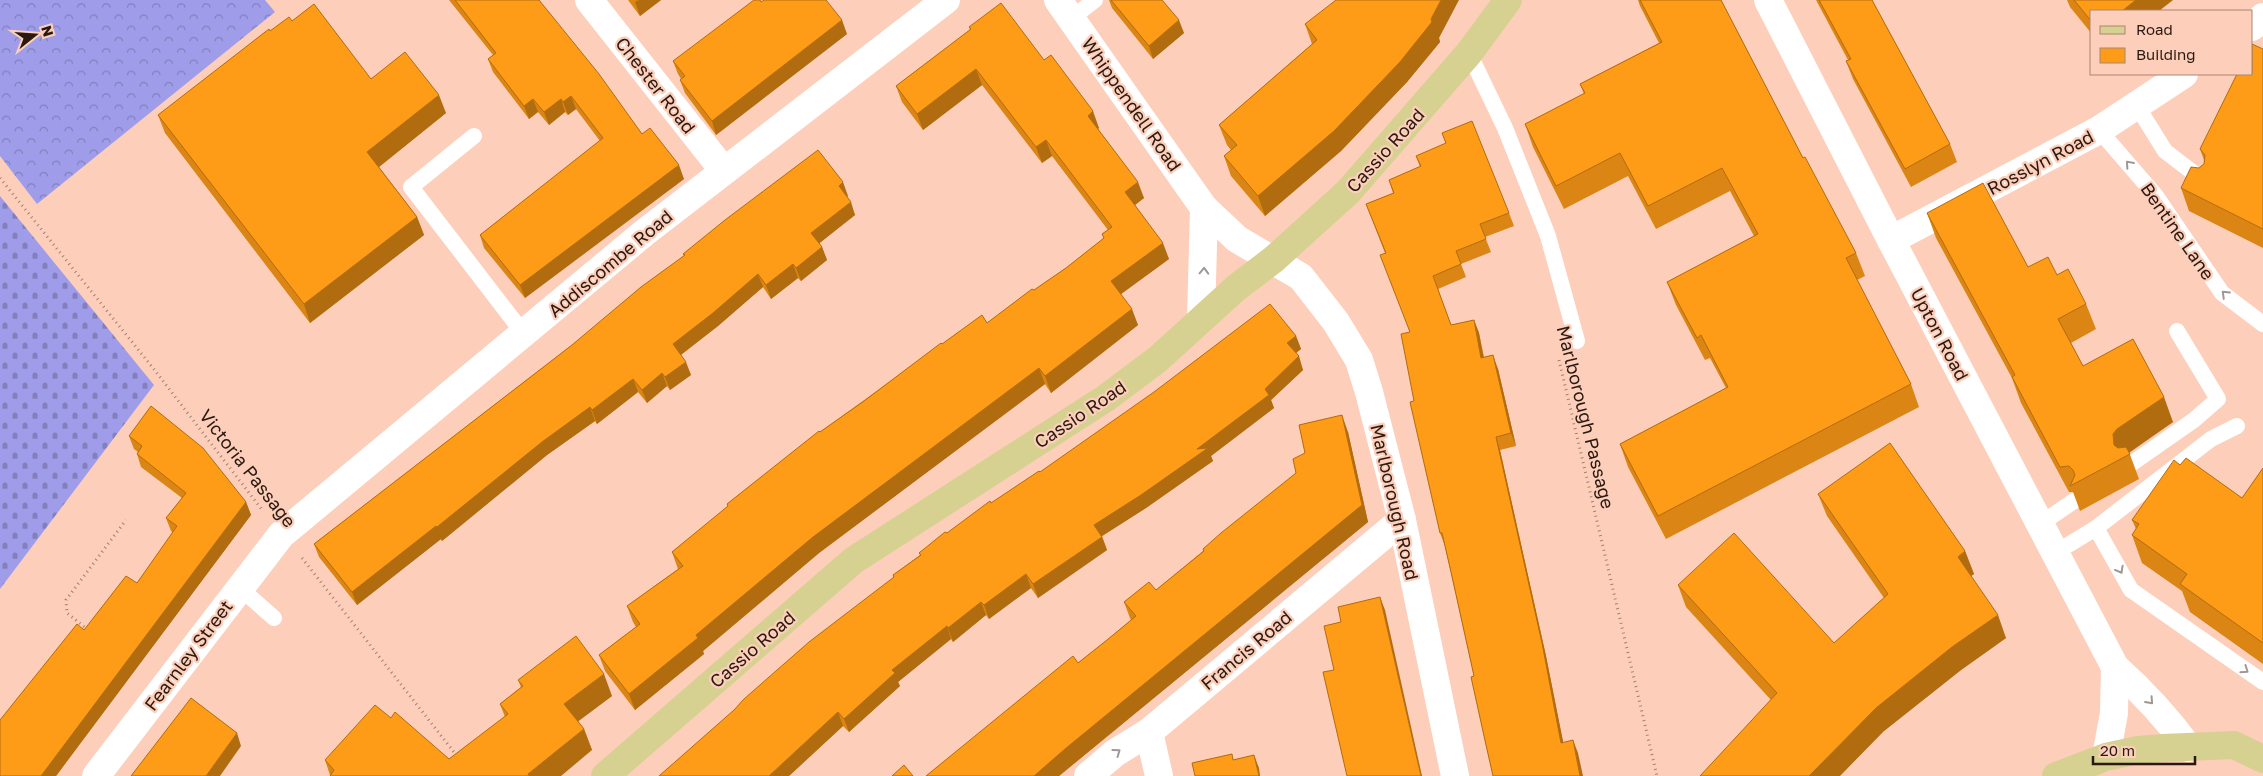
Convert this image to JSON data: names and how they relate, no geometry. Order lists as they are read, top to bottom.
{
  "streets": {
    "main road": ["Cassio Road"],
    "street": [
      "Chester Road",
      "Whippendell Road",
      "Rosslyn Road",
      "Addiscombe Road",
      "Upton Road",
      "Marlborough Road",
      "Francis Road",
      "Fearnley Street"
    ],
    "lane": ["Bentine Lane"],
    "path": ["Marlborough Passage", "Victoria Passage"]
  },
  "crossings": [
    ["Chester Road", "Addiscombe Road"],
    ["Whippendell Road", "Cassio Road"],
    ["Whippendell Road", "Marlborough Road"],
    ["Cassio Road", "Marlborough Road"],
    ["Rosslyn Road", "Bentine Lane"],
    ["Rosslyn Road", "Upton Road"],
    ["Addiscombe Road", "Victoria Passage"],
    ["Addiscombe Road", "Fearnley Street"],
    ["Victoria Passage", "Fearnley Street"],
    ["Marlborough Road", "Francis Road"]
  ],
  "legend": ["Road", "Building"],
  "scale_bar": "20 m",
  "north": "right"
}
